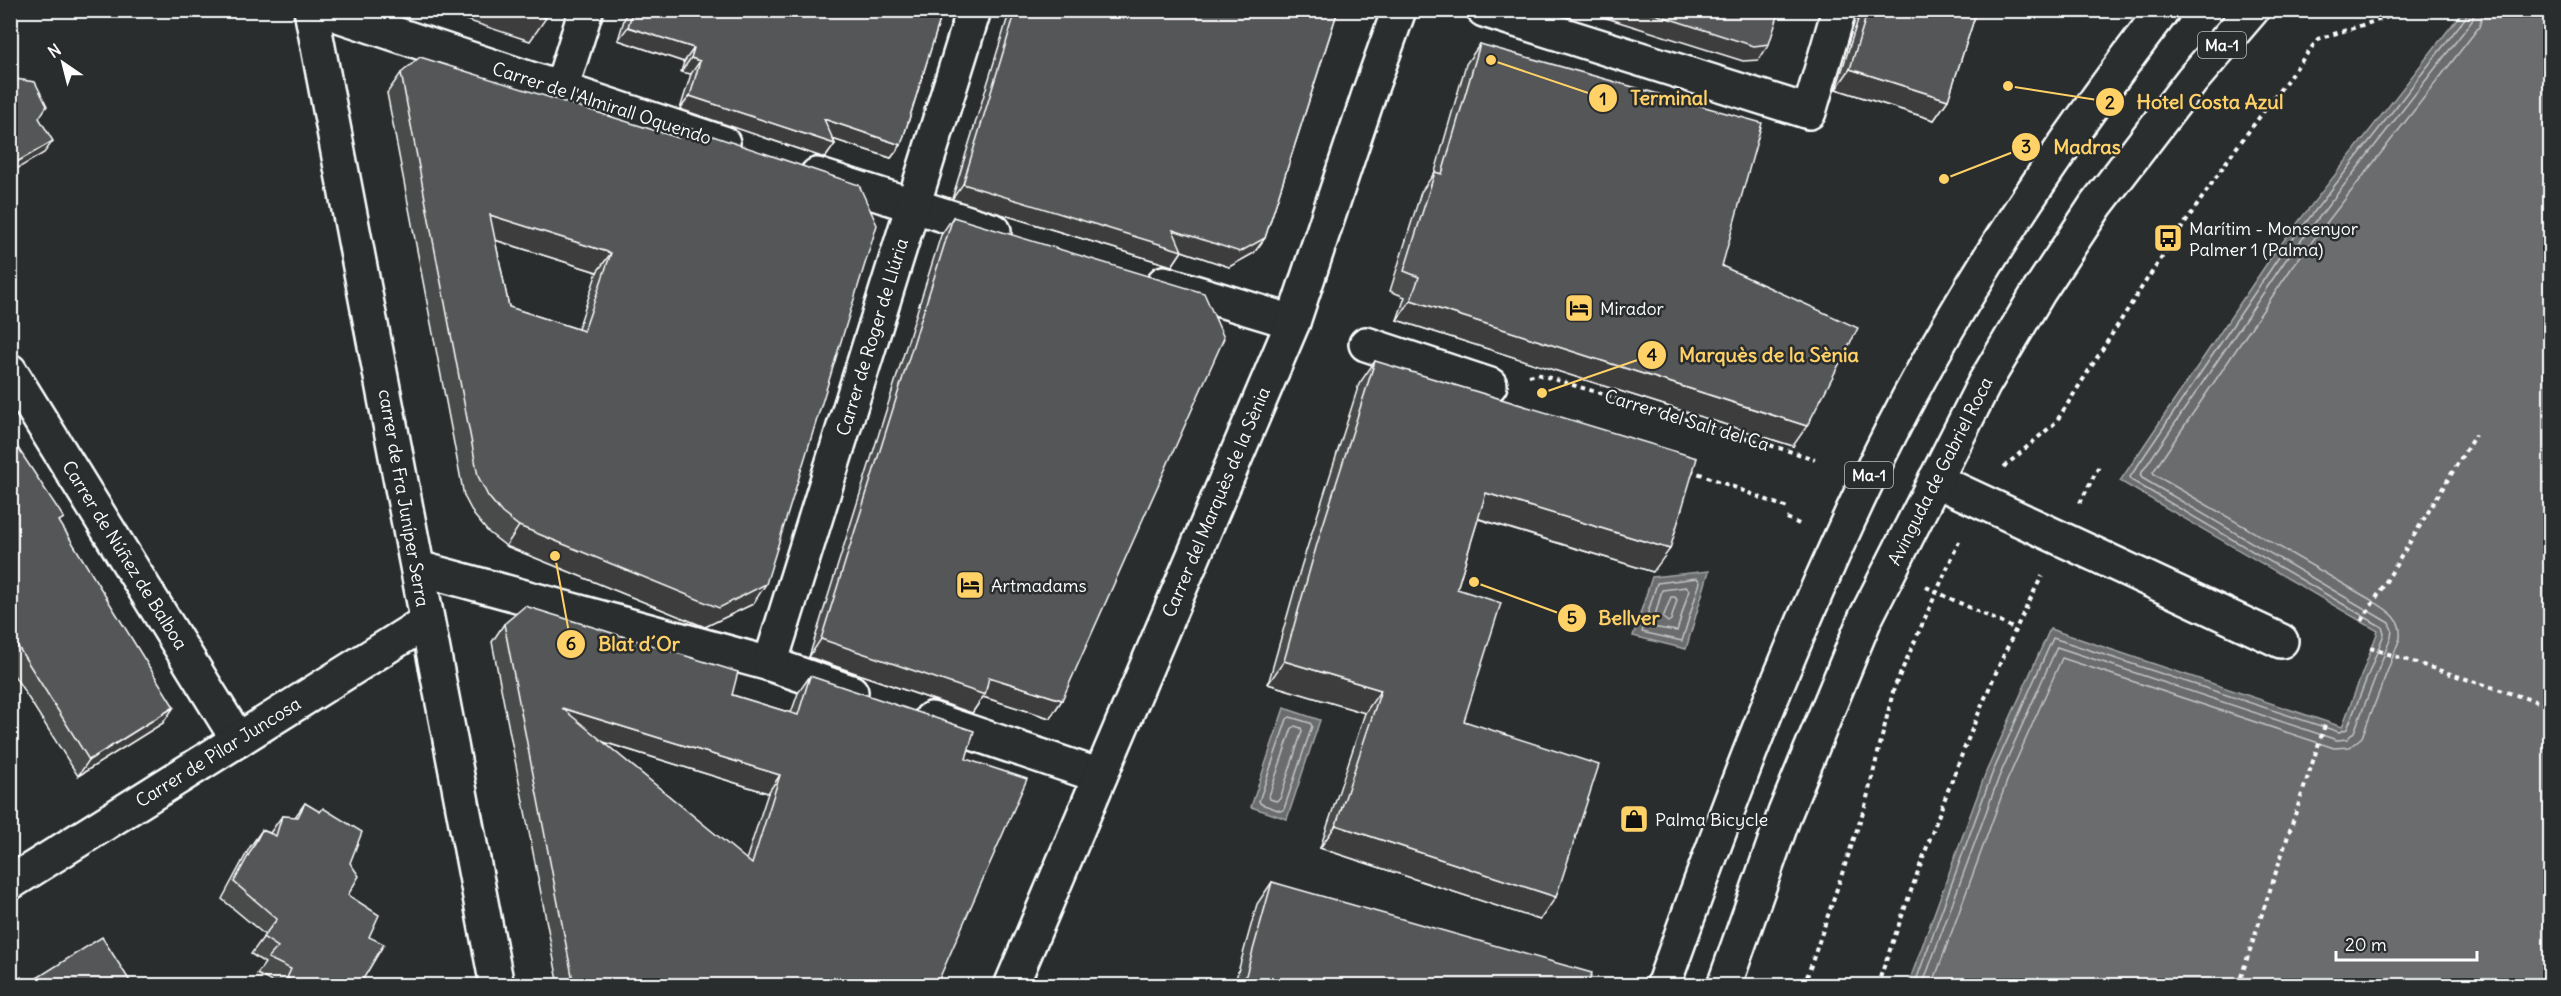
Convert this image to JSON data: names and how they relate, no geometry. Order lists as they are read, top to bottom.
{
  "streets": {
    "main road": [
      "Ma-1",
      "Carrer de l'Almirall Oquendo",
      "Carrer de Roger de Llúria",
      "Avinguda de Gabriel Roca",
      "carrer de Fra Juníper Serra",
      "Carrer del Marquès de la Sènia",
      "Carrer de Núñez de Balboa",
      "Carrer de Pilar Juncosa"
    ],
    "path": ["Carrer del Salt del Ca"]
  },
  "crossings": [
    ["carrer de Fra Juníper Serra", "Carrer de Pilar Juncosa"],
    ["Carrer de Núñez de Balboa", "Carrer de Pilar Juncosa"]
  ],
  "places": {
    "other": [
      "Terminal",
      "Hotel Costa Azul",
      "Madras",
      "Marquès de la Sènia",
      "Blat d´Or",
      "Bellver"
    ],
    "bus stop": ["Marítim - Monsenyor Palmer 1 (Palma)"],
    "hotel": ["Mirador", "Artmadams"],
    "shop": ["Palma Bicycle"]
  },
  "scale_bar": "20 m",
  "north": "top left"
}
